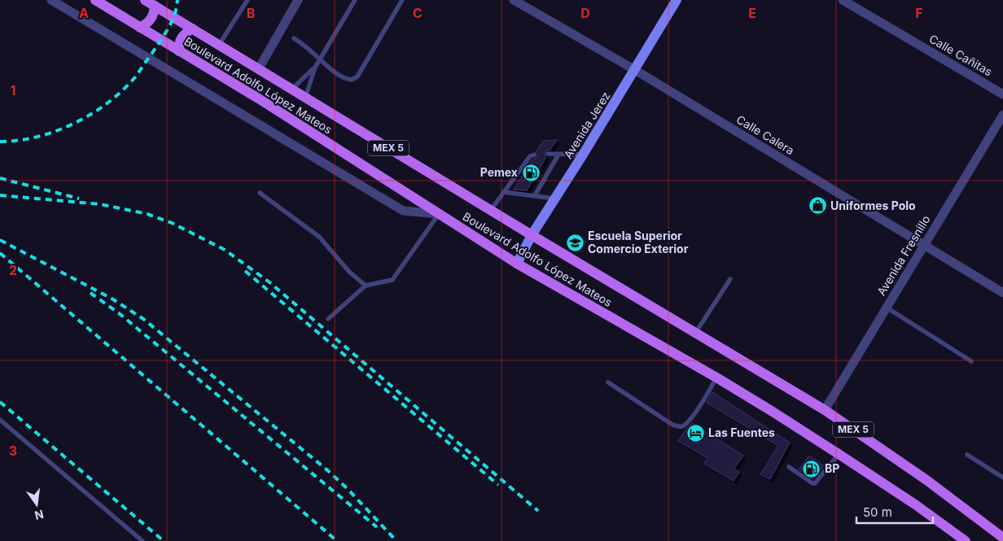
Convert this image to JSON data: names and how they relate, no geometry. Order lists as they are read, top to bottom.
{
  "streets": {
    "main road": ["Boulevard Adolfo López Mateos", "MEX 5"],
    "street": [
      "Calle Cañitas",
      "Avenida Jerez",
      "Calle Calera",
      "Avenida Fresnillo"
    ]
  },
  "crossings": [
    ["Boulevard Adolfo López Mateos", "Avenida Jerez"],
    ["Boulevard Adolfo López Mateos", "Avenida Fresnillo"],
    ["Avenida Jerez", "Calle Calera"],
    ["Calle Calera", "Avenida Fresnillo"]
  ],
  "places": {
    "fuel station": ["Pemex", "BP"],
    "shop": ["Uniformes Polo"],
    "school or university": ["Escuela Superior Comercio Exterior"],
    "hotel": ["Las Fuentes"]
  },
  "scale_bar": "50 m",
  "north": "bottom",
  "grid": {
    "columns": [
      "A",
      "B",
      "C",
      "D",
      "E",
      "F"
    ],
    "rows": ["1", "2", "3"]
  }
}
